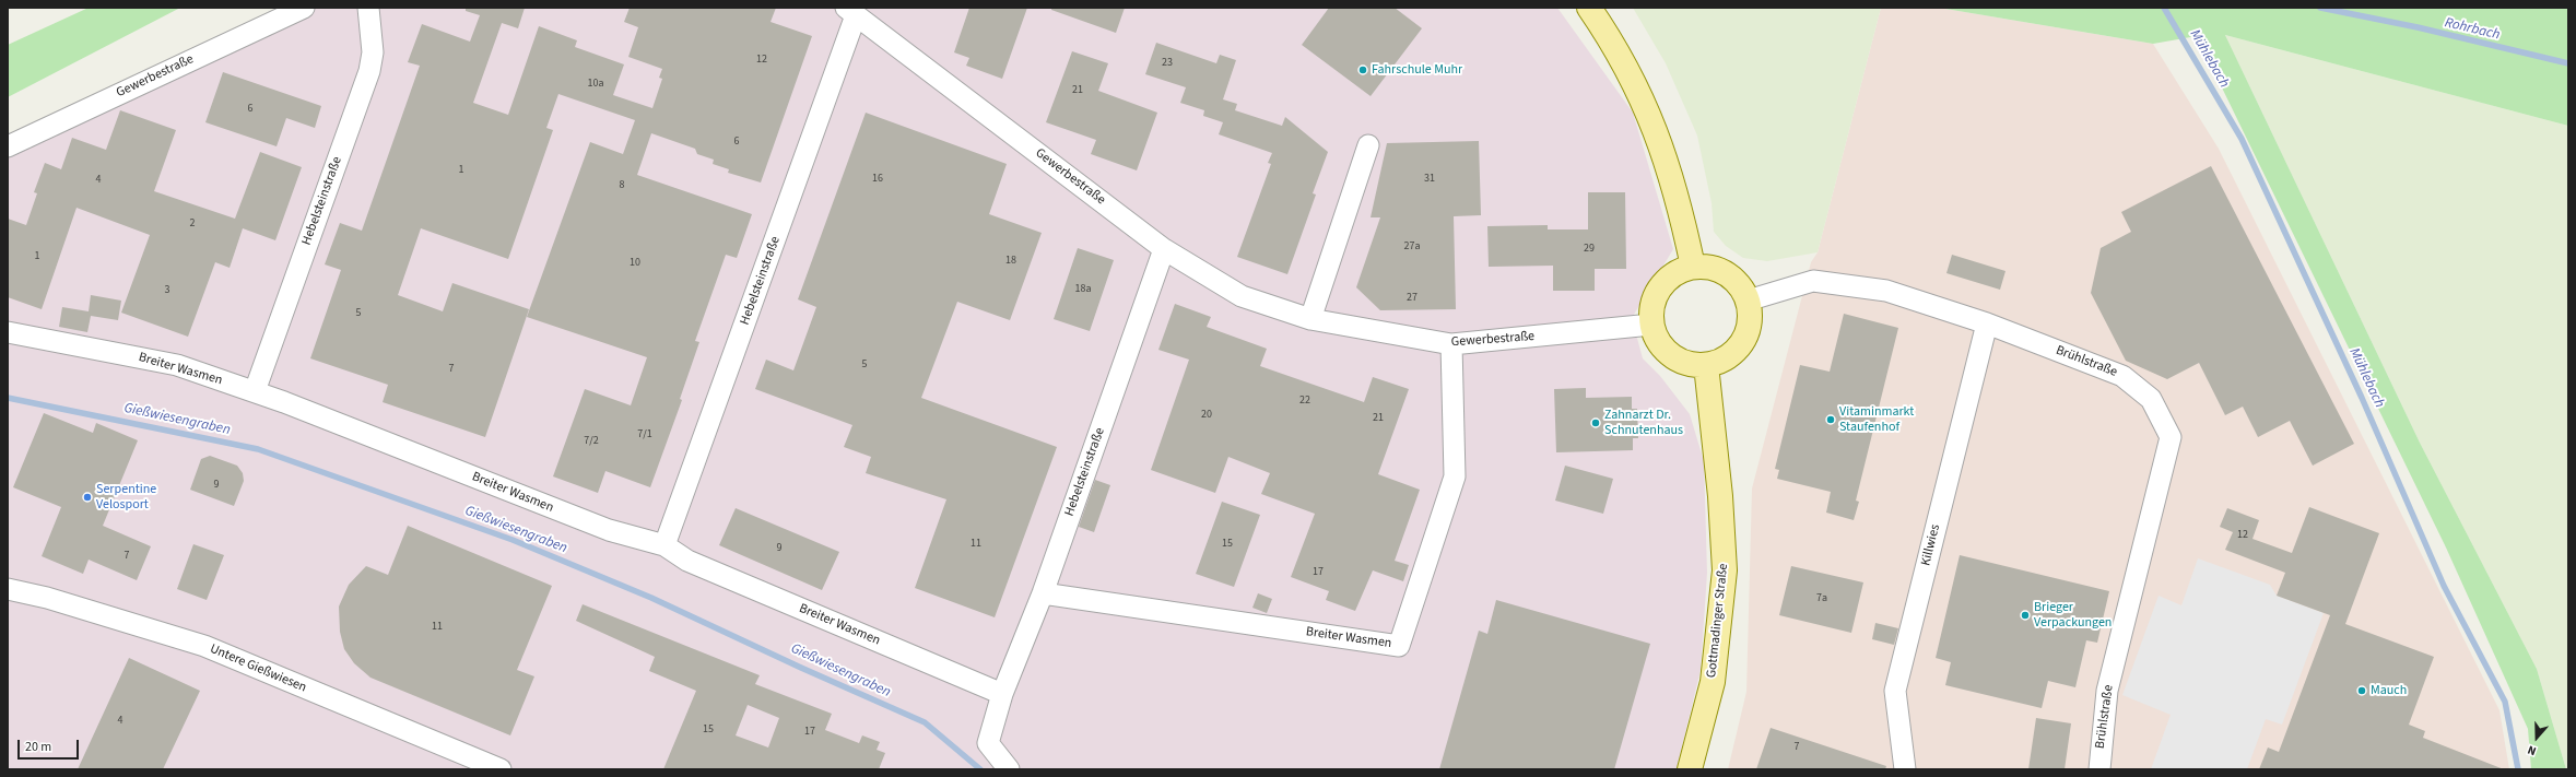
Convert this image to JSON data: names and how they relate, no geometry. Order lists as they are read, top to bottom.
{
  "streets": {
    "main road": ["Gottmadinger Straße"],
    "street": [
      "Gewerbestraße",
      "Hebelsteinstraße",
      "Brühlstraße",
      "Breiter Wasmen",
      "Killwies",
      "Untere Gießwiesen"
    ]
  },
  "crossings": [
    ["Gewerbestraße", "Hebelsteinstraße"],
    ["Gewerbestraße", "Brühlstraße"],
    ["Gewerbestraße", "Breiter Wasmen"],
    ["Gewerbestraße", "Gottmadinger Straße"],
    ["Hebelsteinstraße", "Breiter Wasmen"],
    ["Brühlstraße", "Killwies"],
    ["Brühlstraße", "Gottmadinger Straße"]
  ],
  "water": ["Rohrbach", "Mühlebach", "Gießwiesengraben"],
  "places": [
    "Fahrschule Muhr",
    "Vitaminmarkt Staufenhof",
    "Zahnarzt Dr. Schnutenhaus",
    "Serpentine Velosport",
    "Brieger Verpackungen",
    "Mauch"
  ],
  "house_numbers": [
    "12",
    "23",
    "10a",
    "21",
    "6",
    "6",
    "1",
    "16",
    "31",
    "4",
    "8",
    "2",
    "27a",
    "29",
    "1",
    "18",
    "10",
    "18a",
    "3",
    "27",
    "5",
    "5",
    "7",
    "22",
    "20",
    "21",
    "7/1",
    "7/2",
    "9",
    "12",
    "11",
    "15",
    "9",
    "7",
    "17",
    "7a",
    "11",
    "4",
    "15",
    "17",
    "7"
  ],
  "scale_bar": "20 m",
  "north": "bottom"
}
